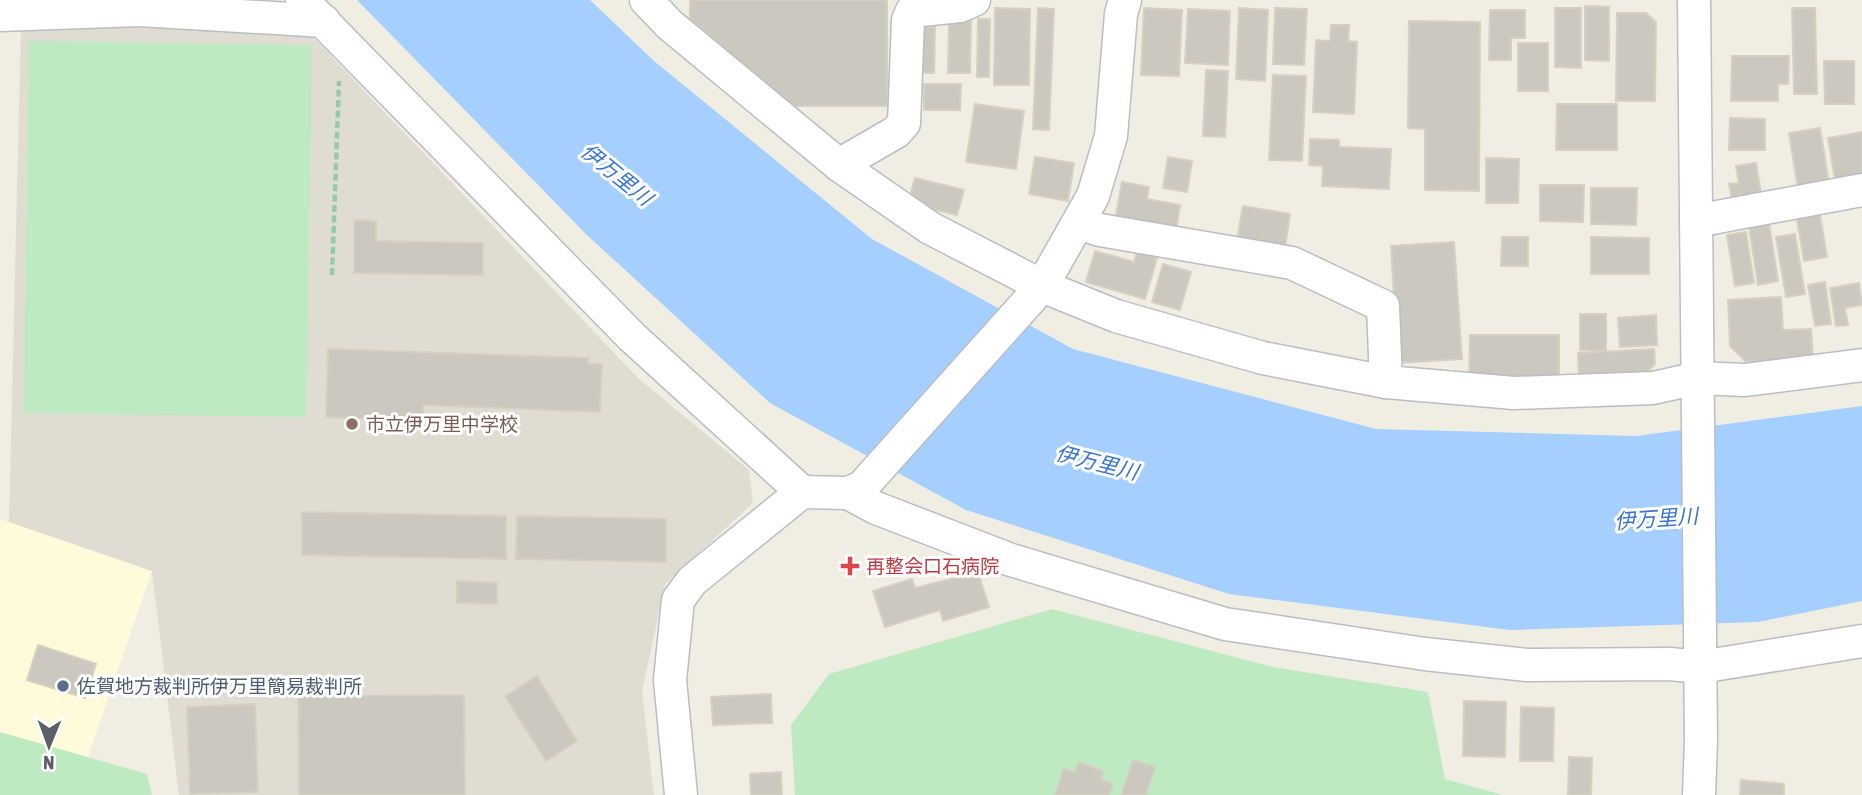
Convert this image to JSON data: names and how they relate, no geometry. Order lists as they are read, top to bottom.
{
  "water": ["伊万里川"],
  "places": {
    "other": ["市立伊万里中学校", "佐賀地方裁判所伊万里簡易裁判所"],
    "health": ["再整会口石病院"]
  },
  "north": "bottom"
}
